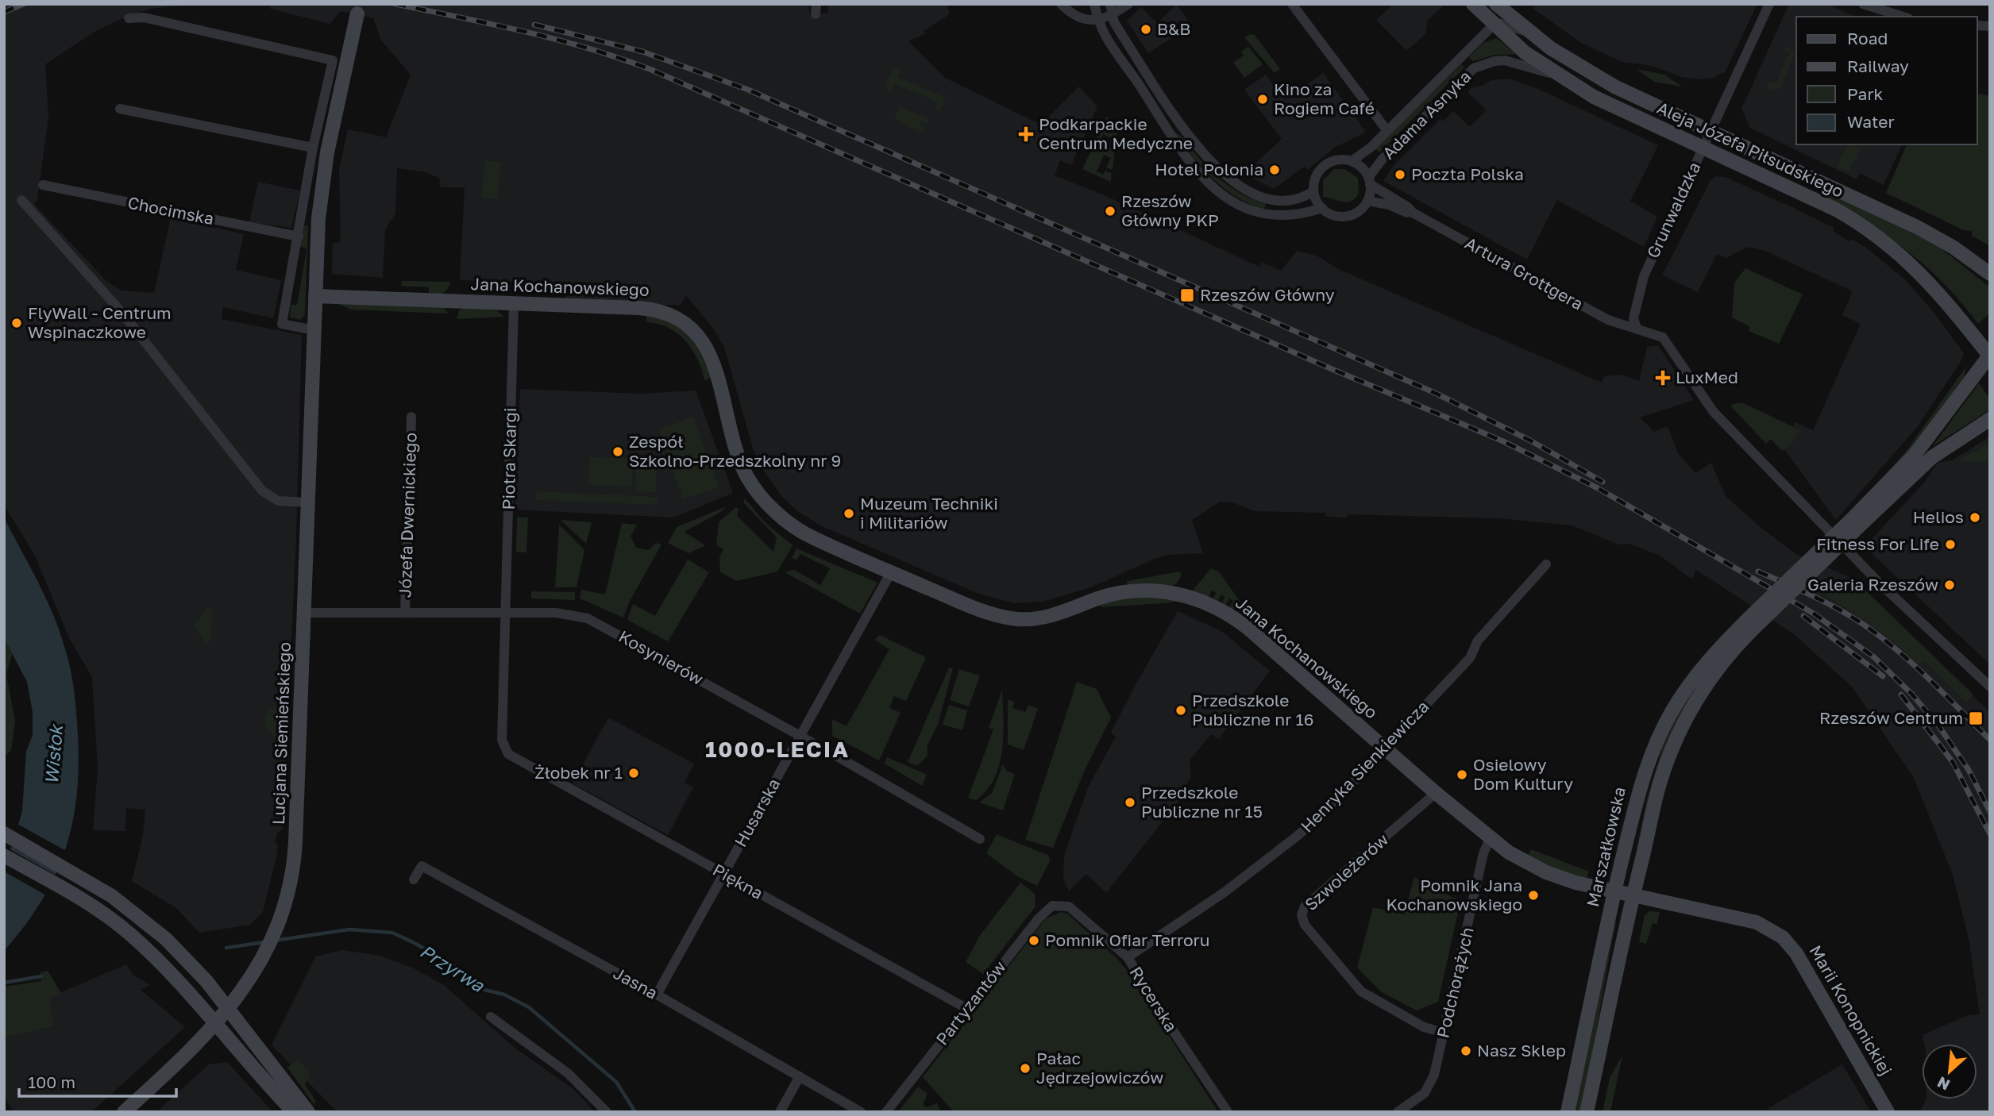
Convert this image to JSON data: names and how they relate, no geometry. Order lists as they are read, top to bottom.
{
  "streets": {
    "main road": [
      "Aleja Józefa Piłsudskiego",
      "Jana Kochanowskiego",
      "Lucjana Siemieńskiego",
      "Marszałkowska",
      "Marii Konopnickiej"
    ],
    "street": [
      "Adama Asnyka",
      "Grunwaldzka",
      "Chocimska",
      "Artura Grottgera",
      "Piotra Skargi",
      "Józefa Dwernickiego",
      "Kosynierów",
      "Henryka Sienkiewicza",
      "Husarska",
      "Szwoleżerów",
      "Piękna",
      "Podchorążych",
      "Jasna",
      "Rycerska",
      "Partyzantów"
    ]
  },
  "crossings": [
    ["Adama Asnyka", "Aleja Józefa Piłsudskiego"],
    ["Adama Asnyka", "Artura Grottgera"],
    ["Aleja Józefa Piłsudskiego", "Grunwaldzka"],
    ["Grunwaldzka", "Artura Grottgera"],
    ["Jana Kochanowskiego", "Piotra Skargi"],
    ["Jana Kochanowskiego", "Lucjana Siemieńskiego"],
    ["Jana Kochanowskiego", "Henryka Sienkiewicza"],
    ["Jana Kochanowskiego", "Husarska"],
    ["Jana Kochanowskiego", "Marszałkowska"],
    ["Jana Kochanowskiego", "Szwoleżerów"],
    ["Jana Kochanowskiego", "Podchorążych"],
    ["Jana Kochanowskiego", "Marii Konopnickiej"],
    ["Piotra Skargi", "Kosynierów"],
    ["Piotra Skargi", "Piękna"],
    ["Józefa Dwernickiego", "Kosynierów"],
    ["Kosynierów", "Lucjana Siemieńskiego"],
    ["Kosynierów", "Husarska"],
    ["Henryka Sienkiewicza", "Rycerska"],
    ["Husarska", "Piękna"],
    ["Husarska", "Jasna"],
    ["Marszałkowska", "Marii Konopnickiej"],
    ["Szwoleżerów", "Podchorążych"],
    ["Piękna", "Partyzantów"],
    ["Rycerska", "Partyzantów"]
  ],
  "districts": ["1000-LECIA"],
  "water": ["Wisłok", "Przyrwa"],
  "places": {
    "other": [
      "B&B",
      "Kino za Rogiem Café",
      "Hotel Polonia",
      "Poczta Polska",
      "Rzeszów Główny PKP",
      "FlyWall - Centrum Wspinaczkowe",
      "Zespół Szkolno-Przedszkolny nr 9",
      "Muzeum Techniki i Militariów",
      "Helios",
      "Fitness For Life",
      "Galeria Rzeszów",
      "Przedszkole Publiczne nr 16",
      "Żłobek nr 1",
      "Osielowy Dom Kultury",
      "Przedszkole Publiczne nr 15",
      "Pomnik Jana Kochanowskiego",
      "Pomnik Ofiar Terroru",
      "Nasz Sklep",
      "Pałac Jędrzejowiczów"
    ],
    "health": ["Podkarpackie Centrum Medyczne", "LuxMed"],
    "transit": ["Rzeszów Główny", "Rzeszów Centrum"]
  },
  "legend": [
    "Road",
    "Railway",
    "Park",
    "Water"
  ],
  "scale_bar": "100 m",
  "north": "bottom left"
}
